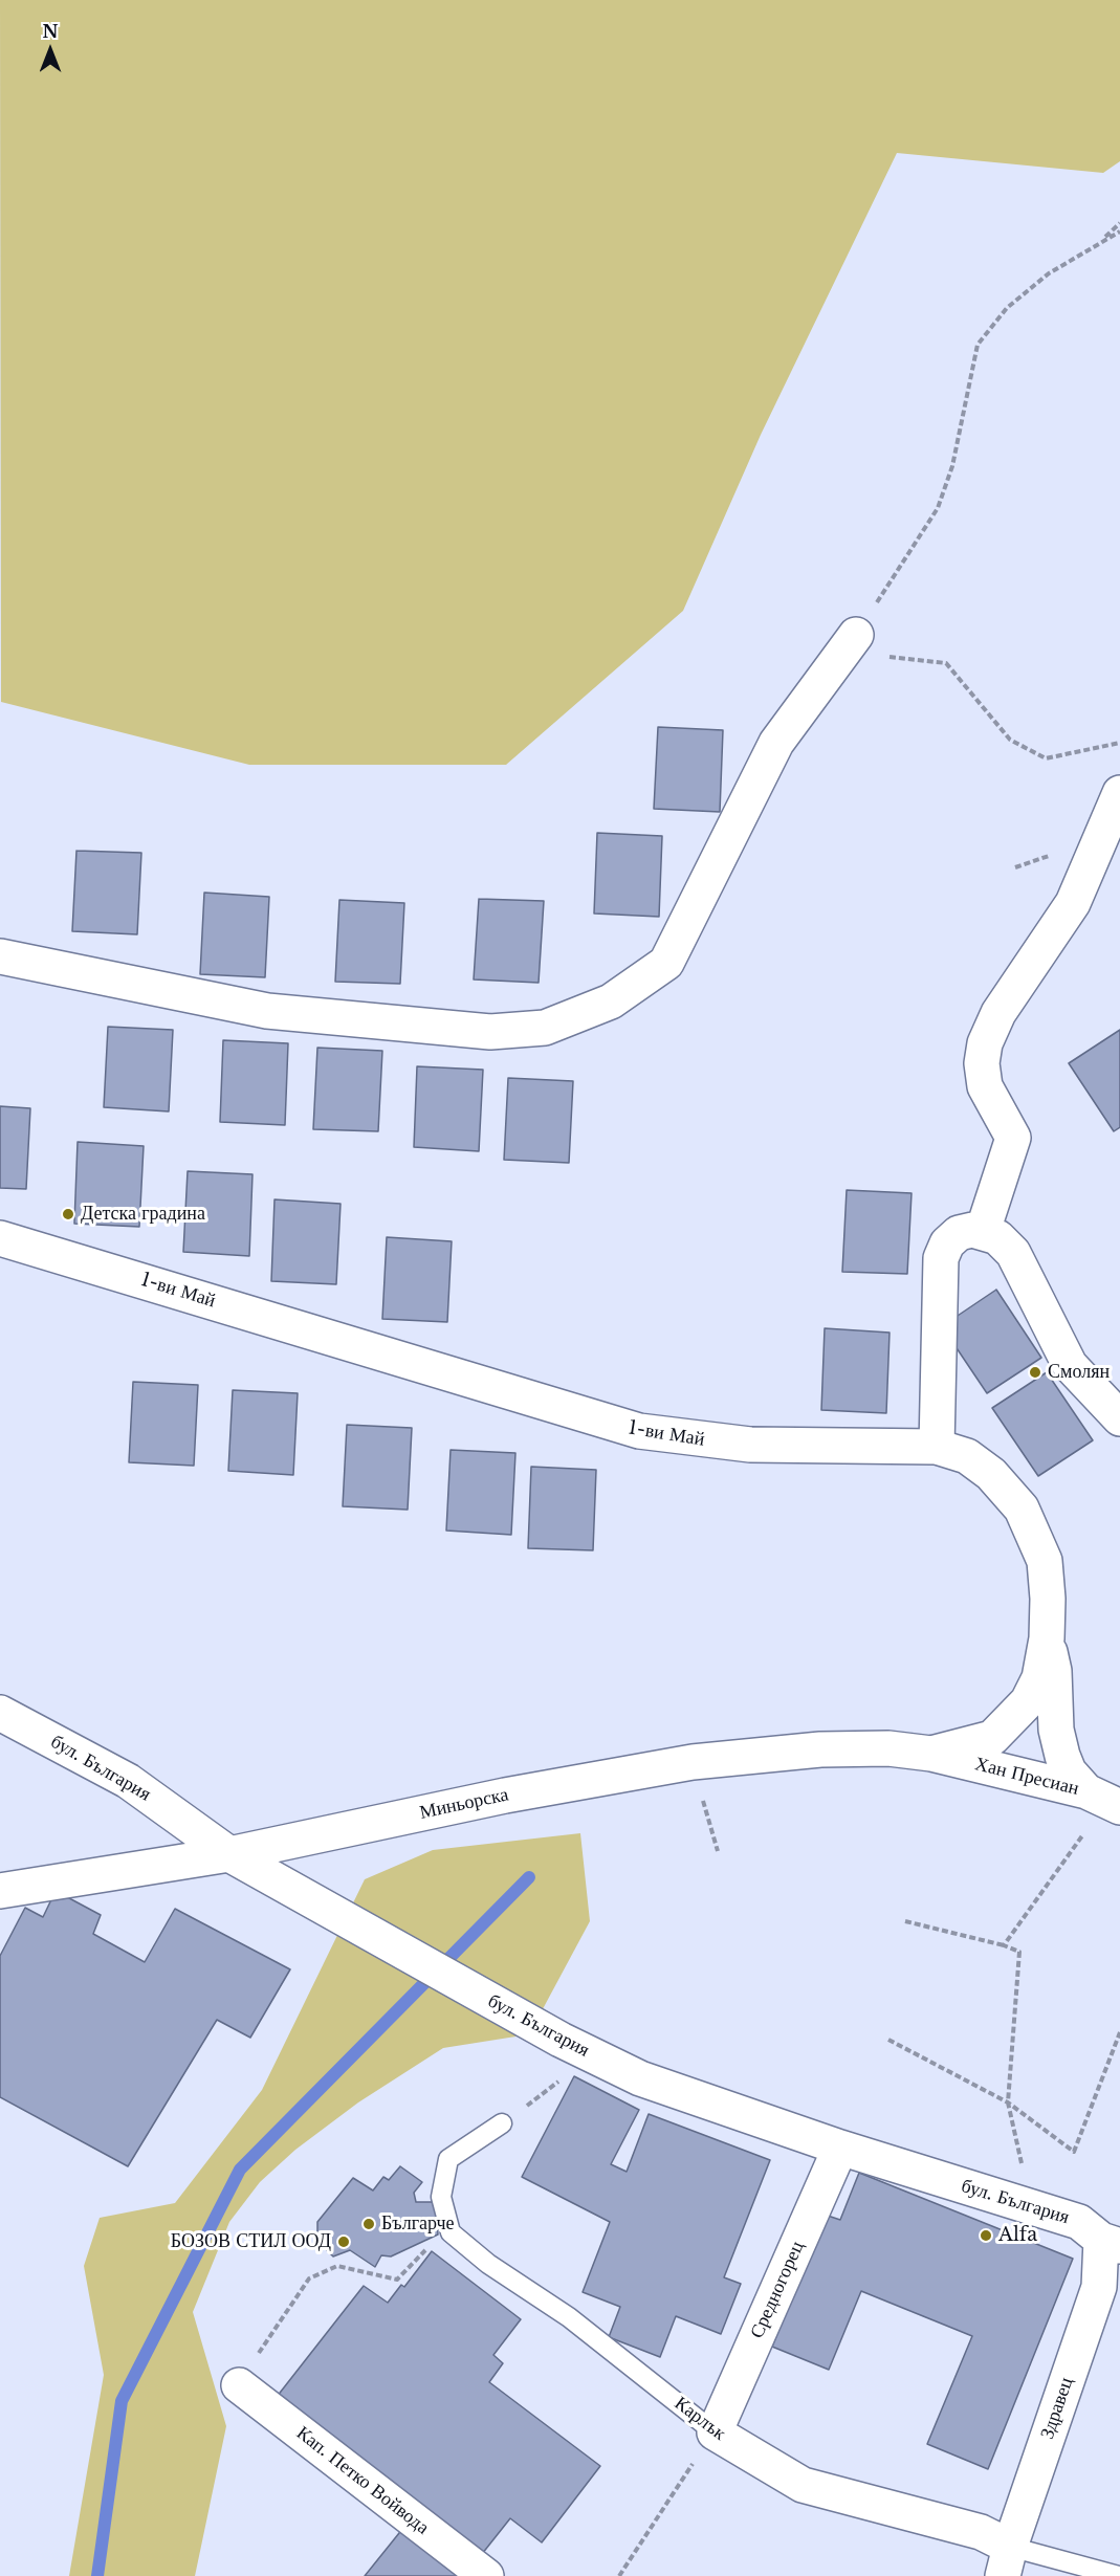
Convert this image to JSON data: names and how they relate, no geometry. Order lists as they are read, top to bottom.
{
  "streets": {
    "street": [
      "1-ви Май",
      "бул. България",
      "Хан Пресиан",
      "Миньорска",
      "Средногорец",
      "Здравец",
      "Карлък",
      "Кап. Петко Войвода"
    ]
  },
  "crossings": [
    ["1-ви Май", "Хан Пресиан"],
    ["1-ви Май", "Миньорска"],
    ["бул. България", "Миньорска"],
    ["бул. България", "Средногорец"],
    ["бул. България", "Здравец"],
    ["Хан Пресиан", "Миньорска"],
    ["Средногорец", "Карлък"],
    ["Здравец", "Карлък"]
  ],
  "places": [
    "Детска градина",
    "Смолян",
    "Българче",
    "Alfa",
    "БОЗОВ СТИЛ ООД"
  ],
  "north": "top"
}
